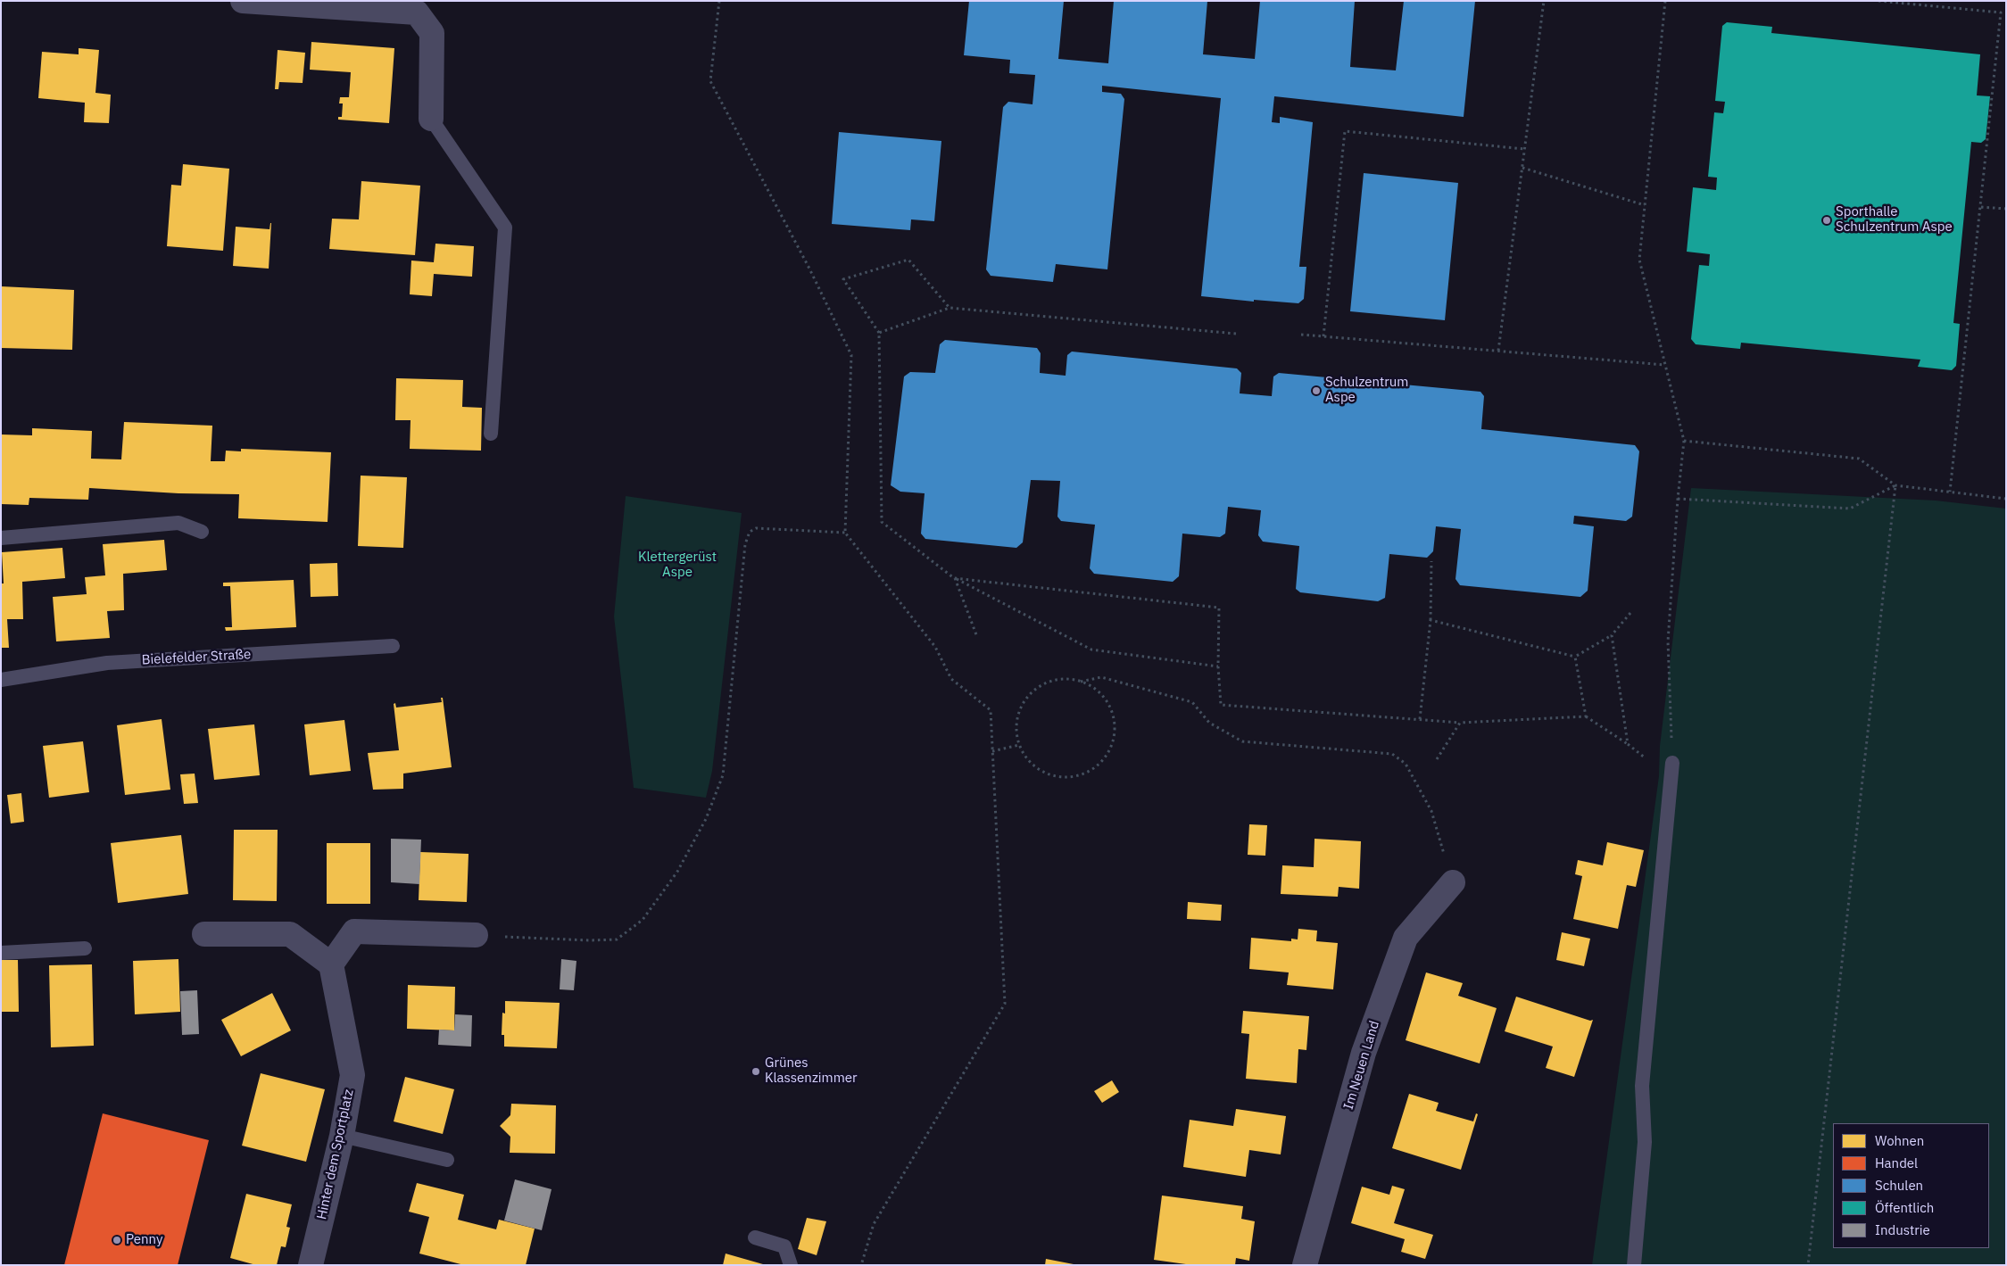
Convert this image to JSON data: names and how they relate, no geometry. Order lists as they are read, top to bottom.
{
  "streets": {
    "street": ["Im Neuen Land", "Hinter dem Sportplatz"],
    "lane": ["Bielefelder Straße"]
  },
  "parks": ["Klettergerüst Aspe"],
  "places": [
    "Sporthalle Schulzentrum Aspe",
    "Schulzentrum Aspe",
    "Grünes Klassenzimmer",
    "Penny"
  ],
  "legend": [
    "Wohnen",
    "Handel",
    "Schulen",
    "Öffentlich",
    "Industrie"
  ]
}
